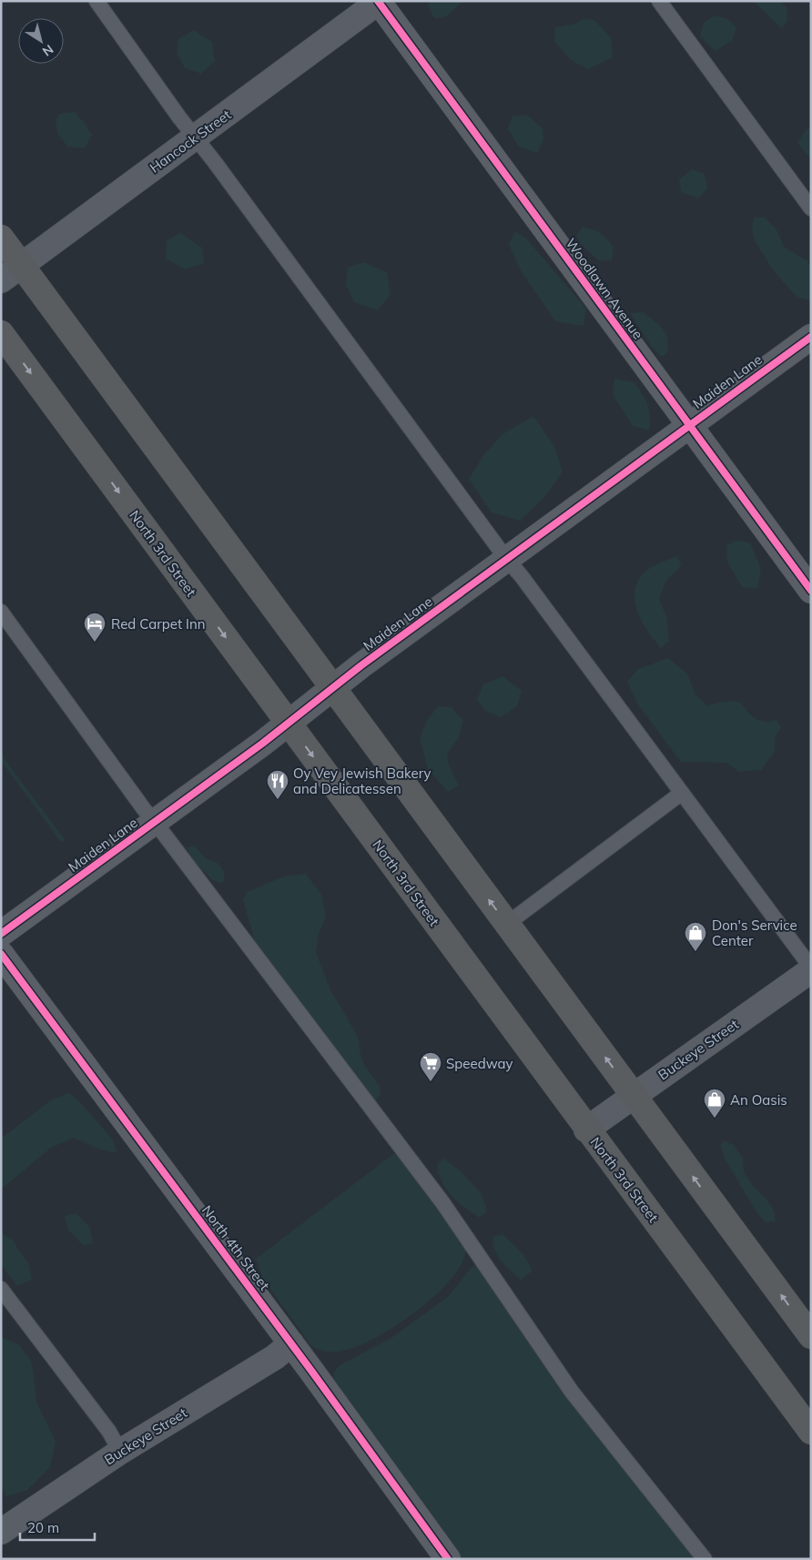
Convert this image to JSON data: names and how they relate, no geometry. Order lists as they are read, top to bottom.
{
  "streets": {
    "highway": ["North 3rd Street"],
    "street": [
      "Hancock Street",
      "Woodlawn Avenue",
      "Maiden Lane",
      "Buckeye Street",
      "North 4th Street"
    ]
  },
  "crossings": [
    ["Hancock Street", "Woodlawn Avenue"],
    ["Woodlawn Avenue", "Maiden Lane"],
    ["Maiden Lane", "North 3rd Street"],
    ["North 3rd Street", "Buckeye Street"],
    ["Buckeye Street", "North 4th Street"]
  ],
  "places": {
    "hotel": ["Red Carpet Inn"],
    "restaurant": ["Oy Vey Jewish Bakery and Delicatessen"],
    "shop": ["Don's Service Center", "An Oasis"],
    "supermarket": ["Speedway"]
  },
  "scale_bar": "20 m",
  "north": "bottom right"
}
